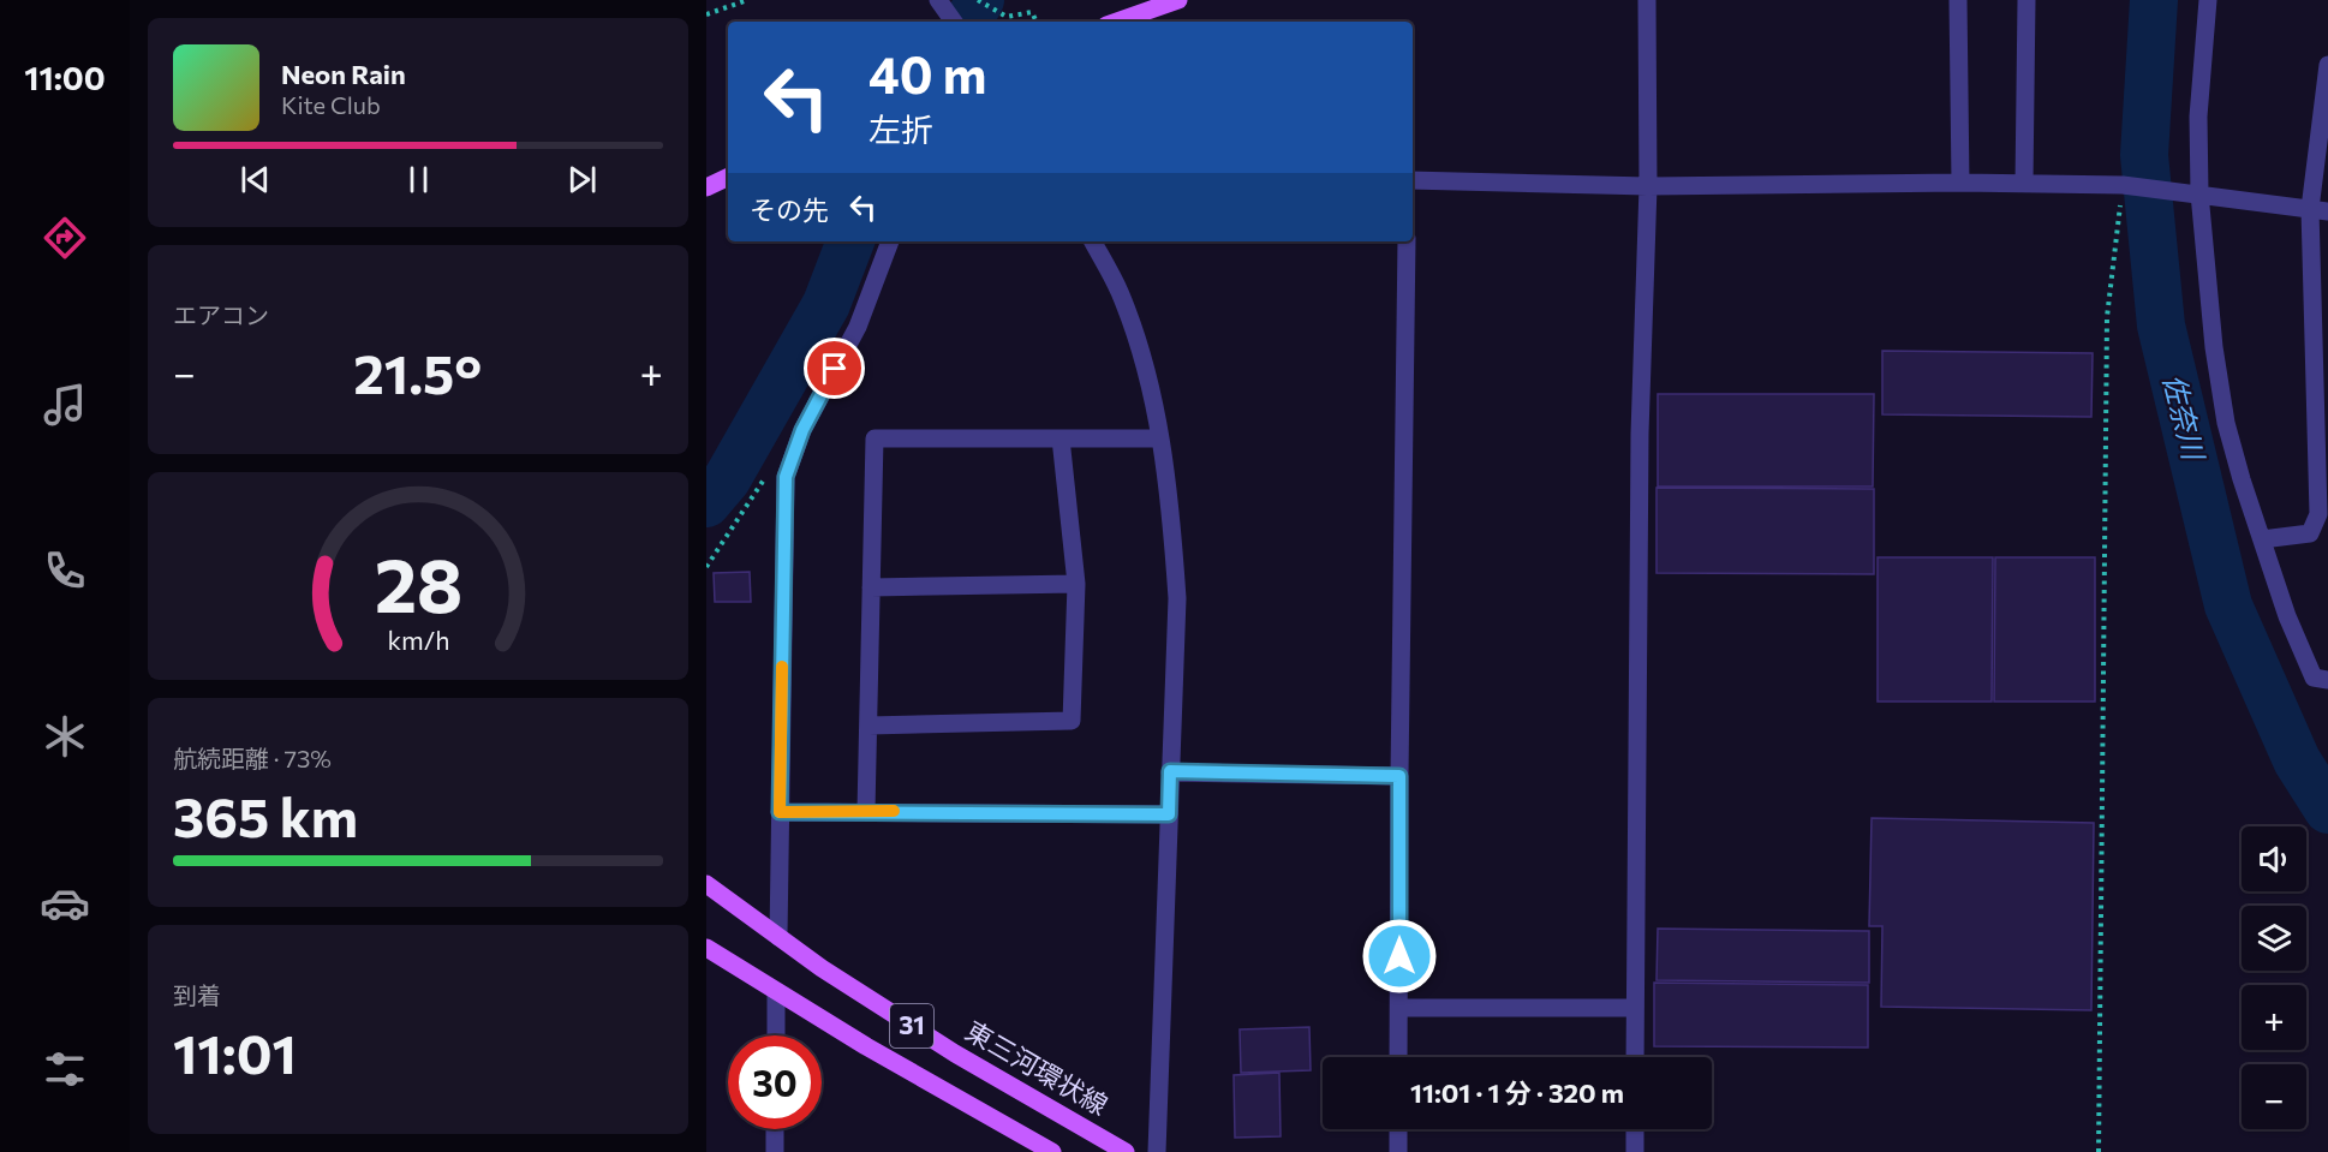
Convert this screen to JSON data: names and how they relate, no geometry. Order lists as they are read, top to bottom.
{
  "streets": {
    "main road": ["31", "東三河環状線"]
  },
  "water": ["佐奈川"],
  "page": {
    "tabs": "11:00",
    "turn": ["40 m", "左折"],
    "song": ["Neon Rain", "Kite Club"],
    "then": "その先",
    "tile": [
      "エアコン",
      ["航続距離 · 73%", "365 km"],
      ["到着", "11:01"]
    ],
    "heat": ["−", "21.5°", "+"],
    "map_buttons": ["+", "−"],
    "limit": "30",
    "trip": "11:01 · 1 分 · 320 m",
    "gauge": ["28", "km/h"]
  }
}
